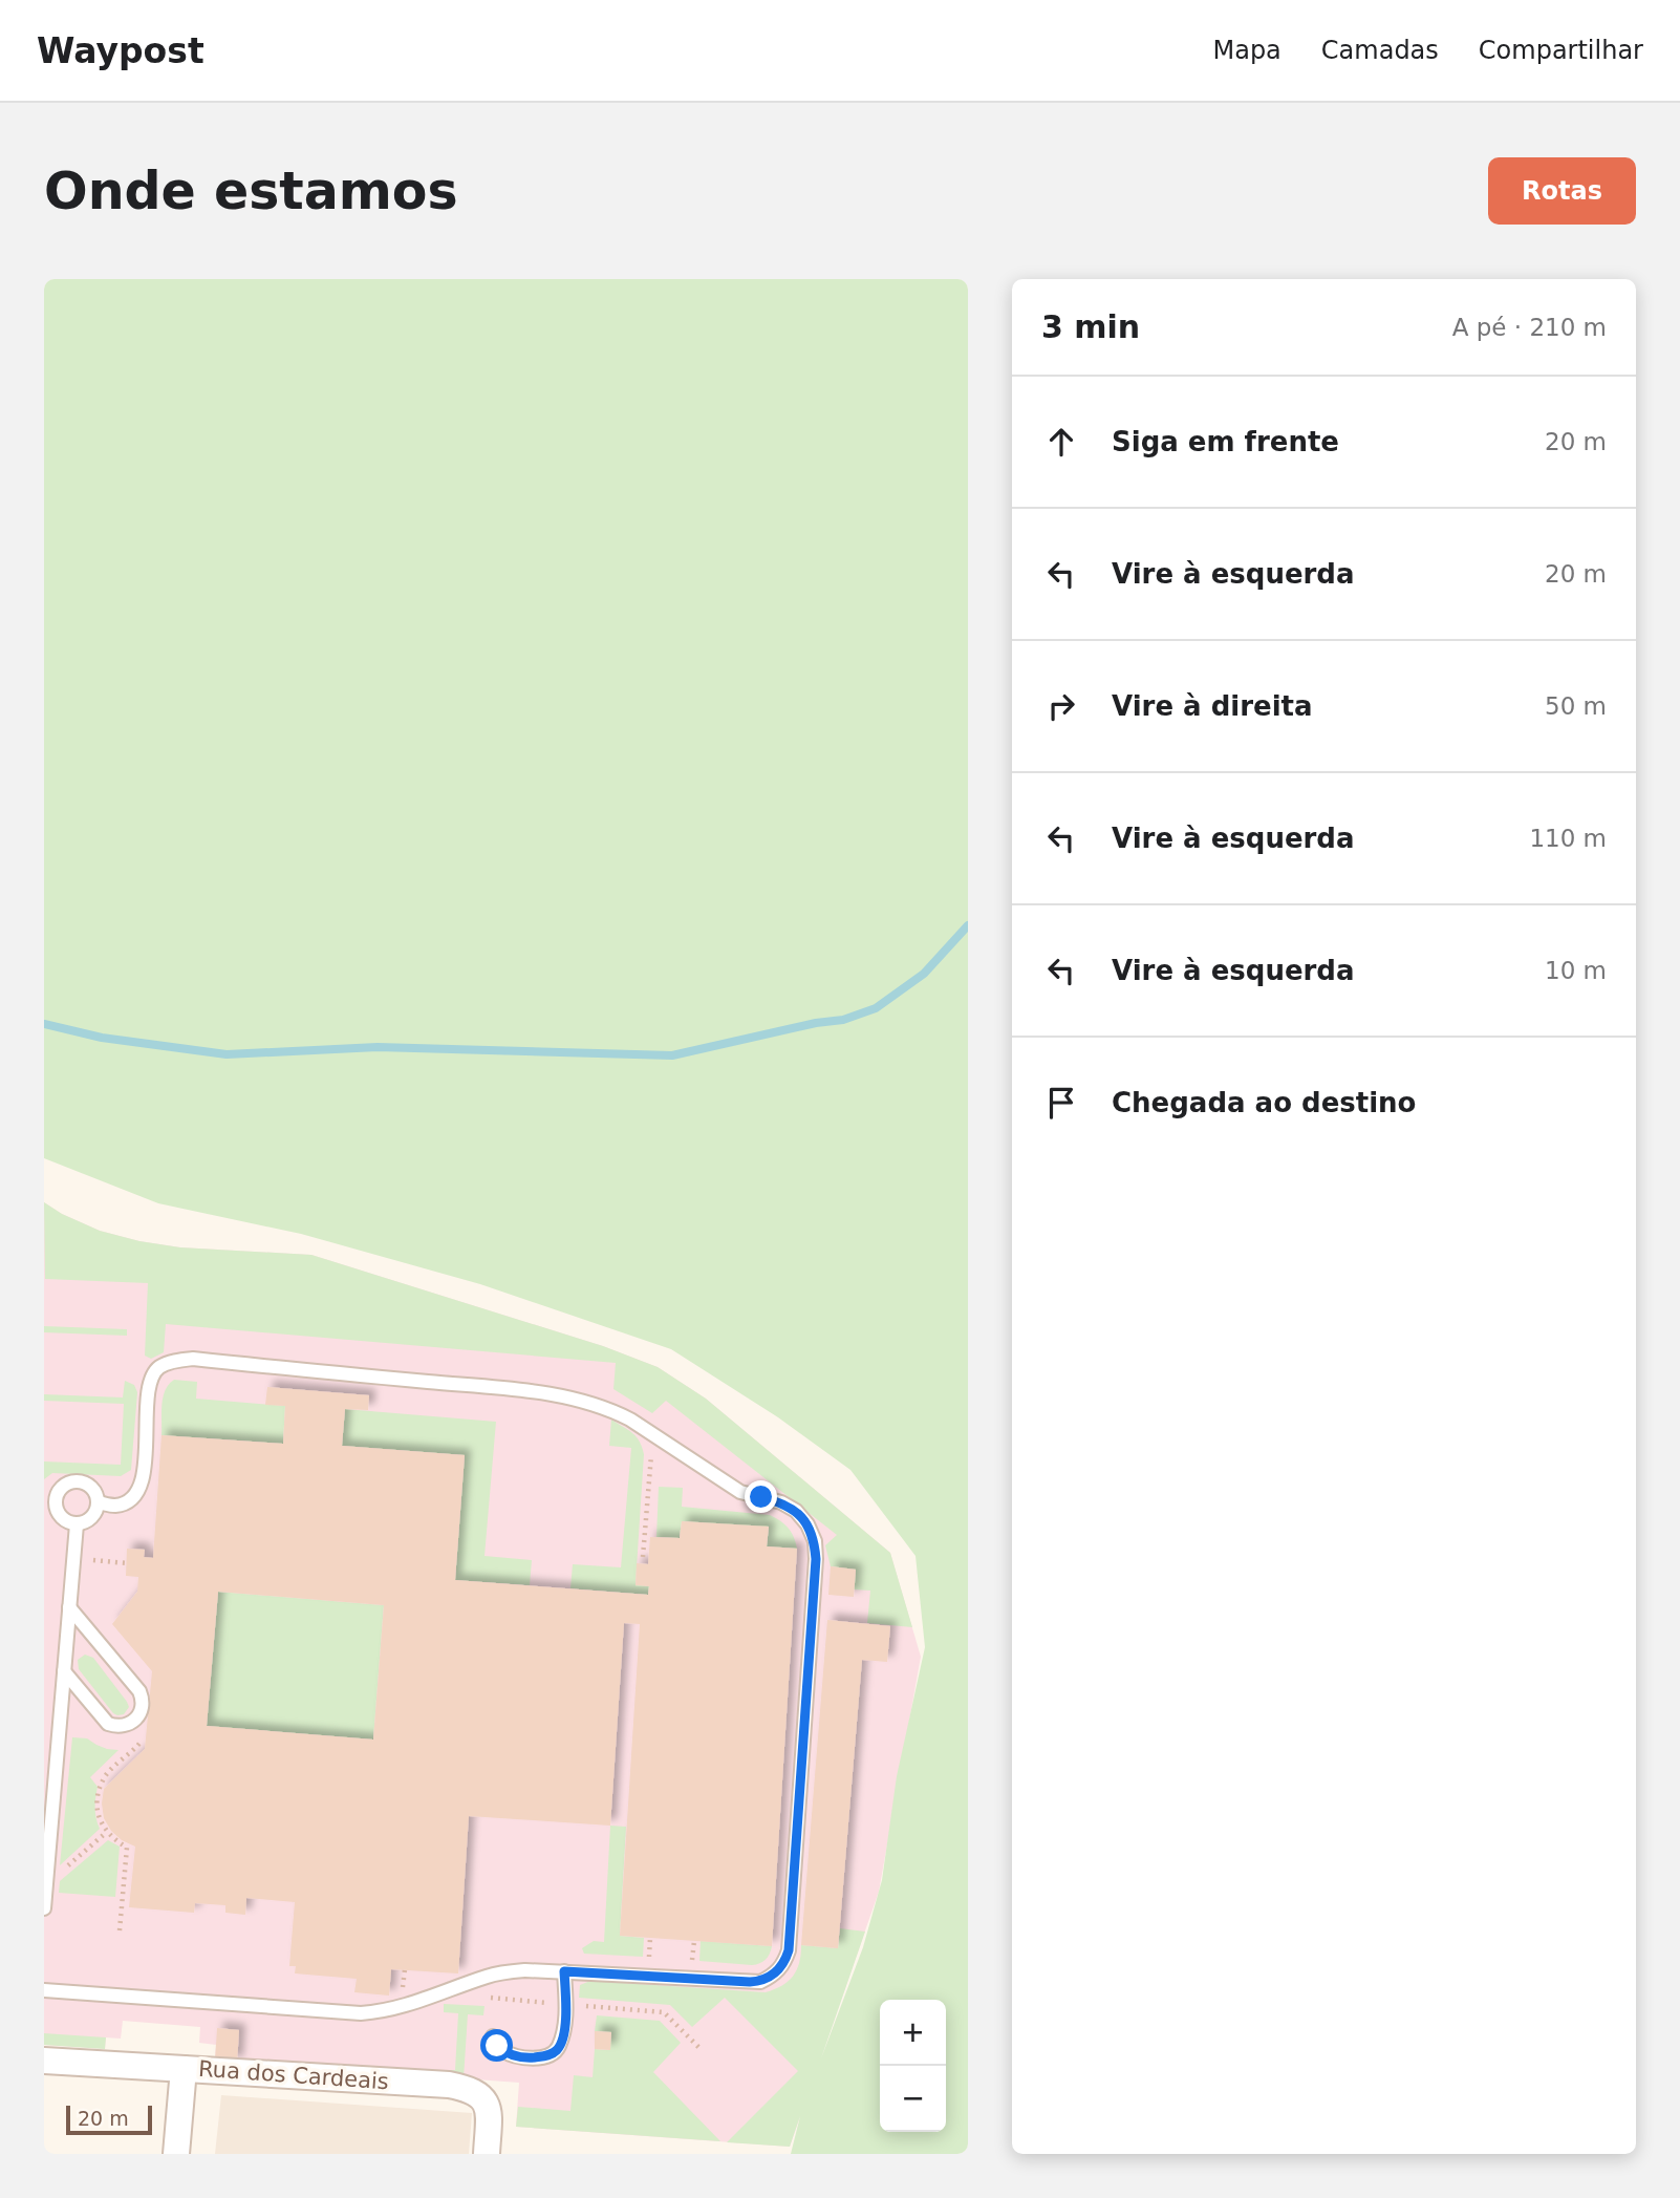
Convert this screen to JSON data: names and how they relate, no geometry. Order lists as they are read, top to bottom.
{
  "streets": {
    "street": ["Rua dos Cardeais"]
  },
  "scale_bar": "20 m",
  "page": {
    "header": "Waypost",
    "nav": ["Mapa", "Camadas", "Compartilhar"],
    "buttons": "Rotas",
    "title": "Onde estamos",
    "heading": ["3 min", "A pé · 210 m"],
    "list": [
      ["Siga em frente", "20 m"],
      ["Vire à esquerda", "20 m"],
      ["Vire à direita", "50 m"],
      ["Vire à esquerda", "110 m"],
      ["Vire à esquerda", "10 m"],
      "Chegada ao destino"
    ],
    "map_buttons": ["+", "−"],
    "scale": "20 m"
  }
}
